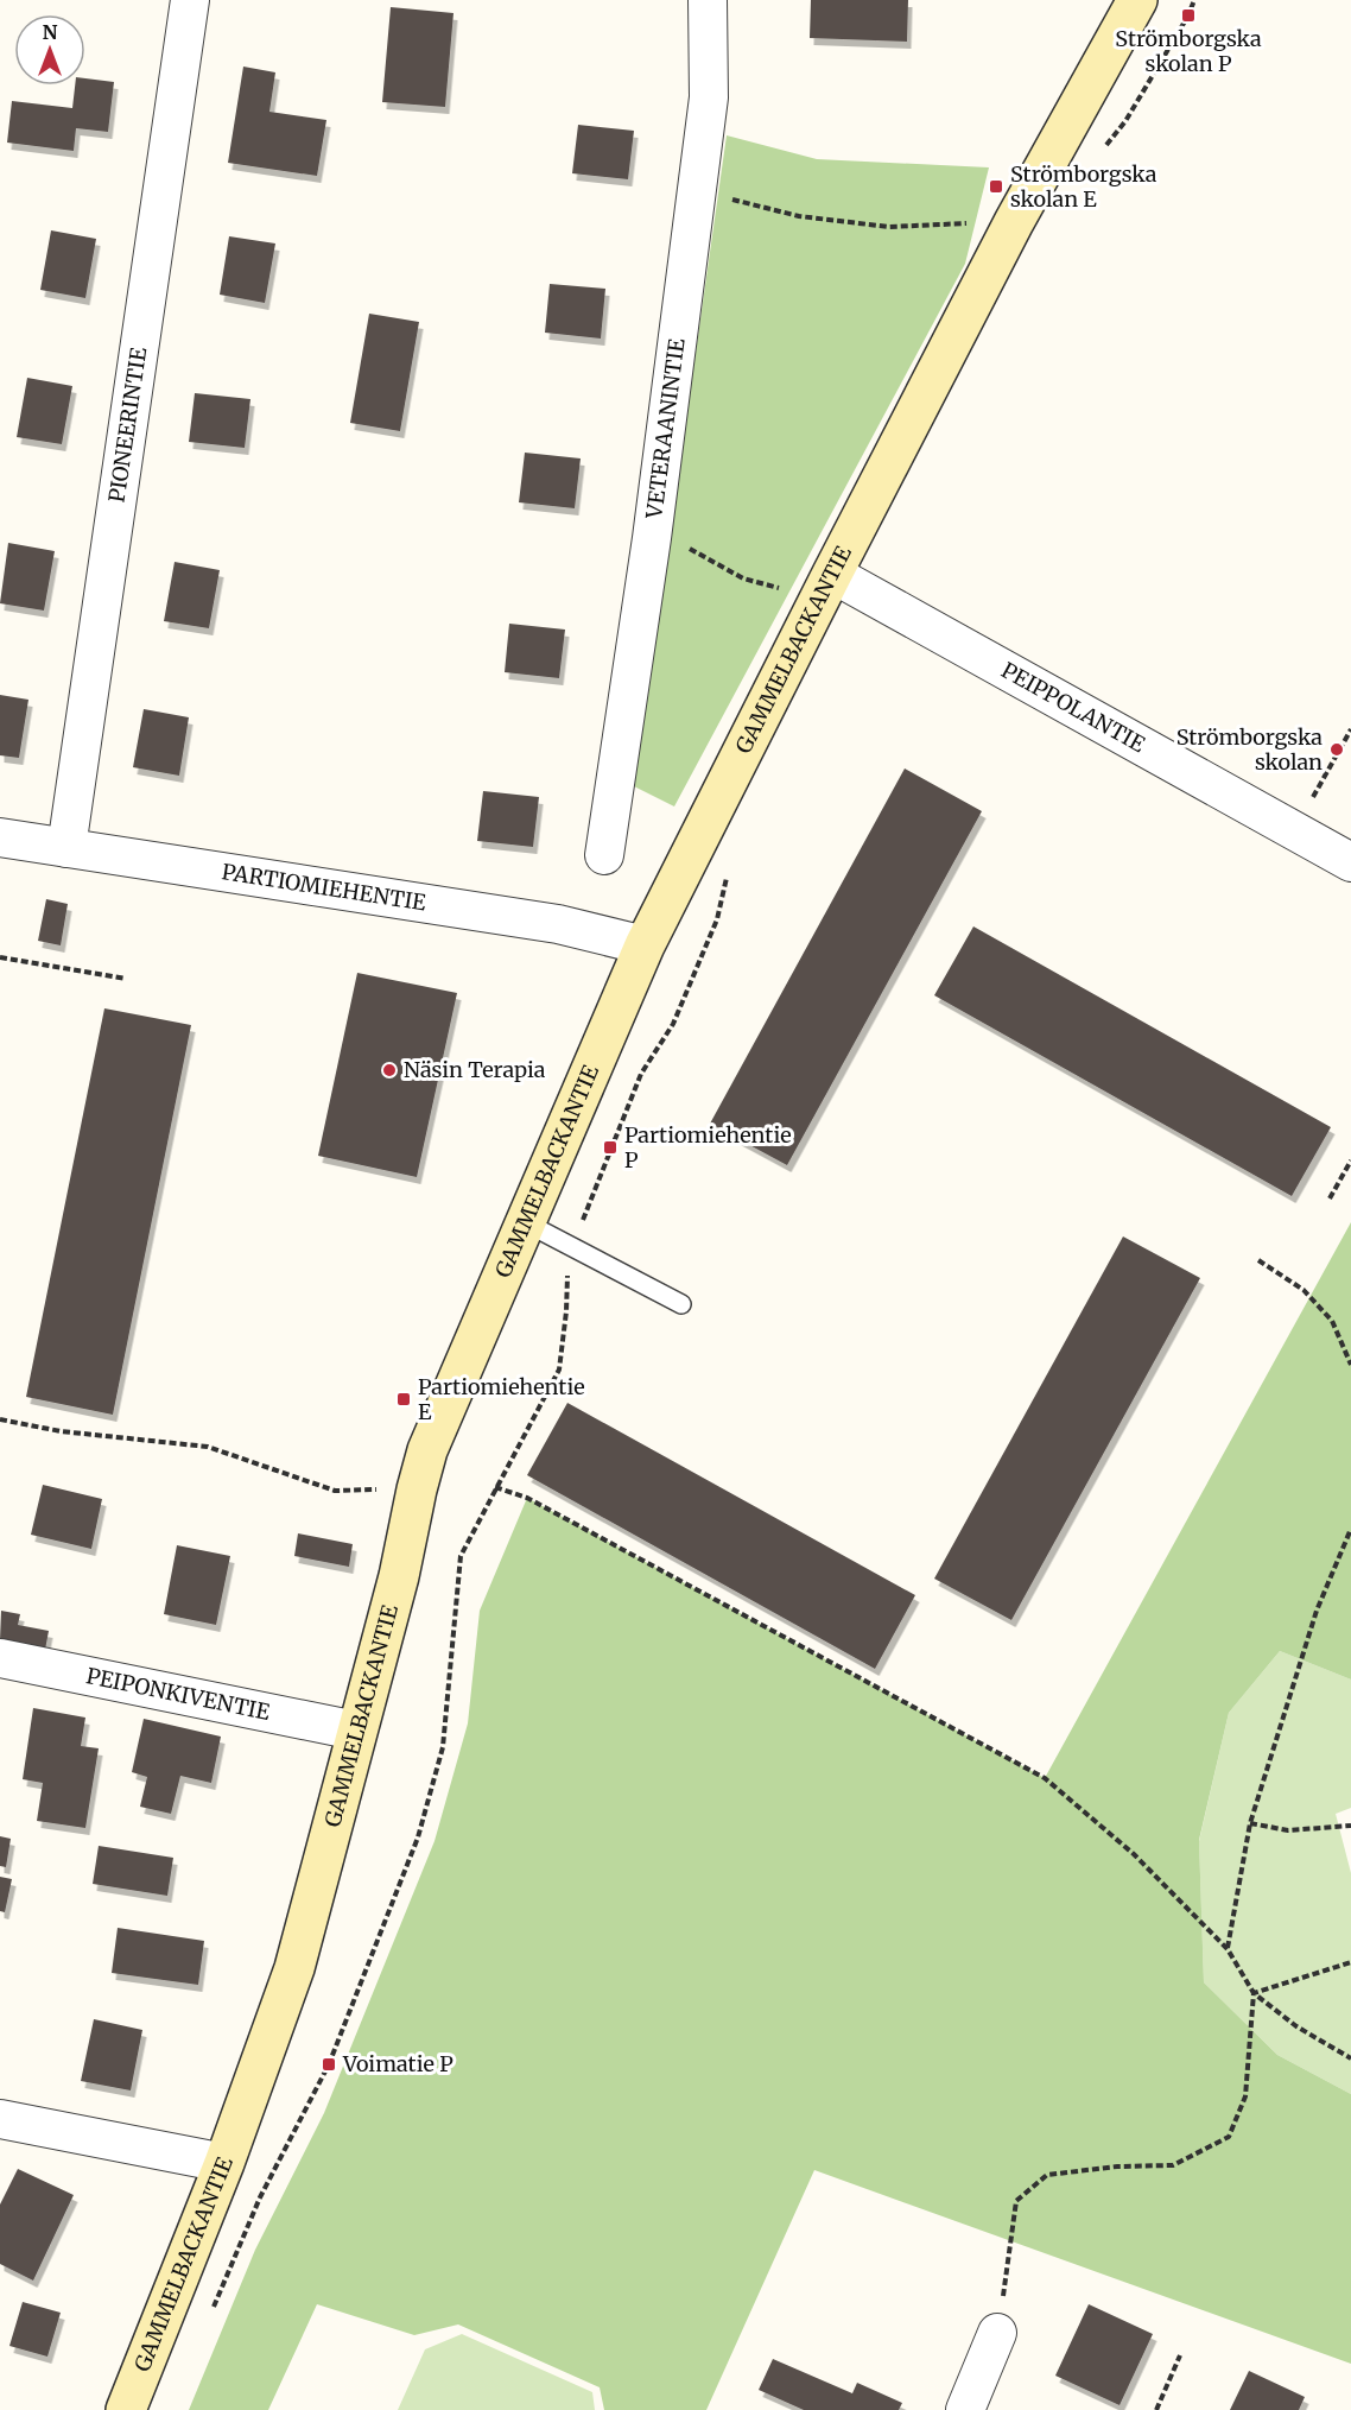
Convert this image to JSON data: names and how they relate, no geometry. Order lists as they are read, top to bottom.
{
  "streets": {
    "street": [
      "PIONEERINTIE",
      "VETERAANINTIE",
      "GAMMELBACKANTIE",
      "PEIPPOLANTIE",
      "PARTIOMIEHENTIE",
      "PEIPONKIVENTIE"
    ]
  },
  "crossings": [
    ["PIONEERINTIE", "PARTIOMIEHENTIE"],
    ["GAMMELBACKANTIE", "PEIPPOLANTIE"],
    ["GAMMELBACKANTIE", "PARTIOMIEHENTIE"],
    ["GAMMELBACKANTIE", "PEIPONKIVENTIE"]
  ],
  "places": {
    "transit": [
      "Strömborgska skolan P",
      "Strömborgska skolan E",
      "Partiomiehentie P",
      "Partiomiehentie E",
      "Voimatie P"
    ],
    "other": ["Strömborgska skolan", "Näsin Terapia"]
  },
  "north": "top"
}
